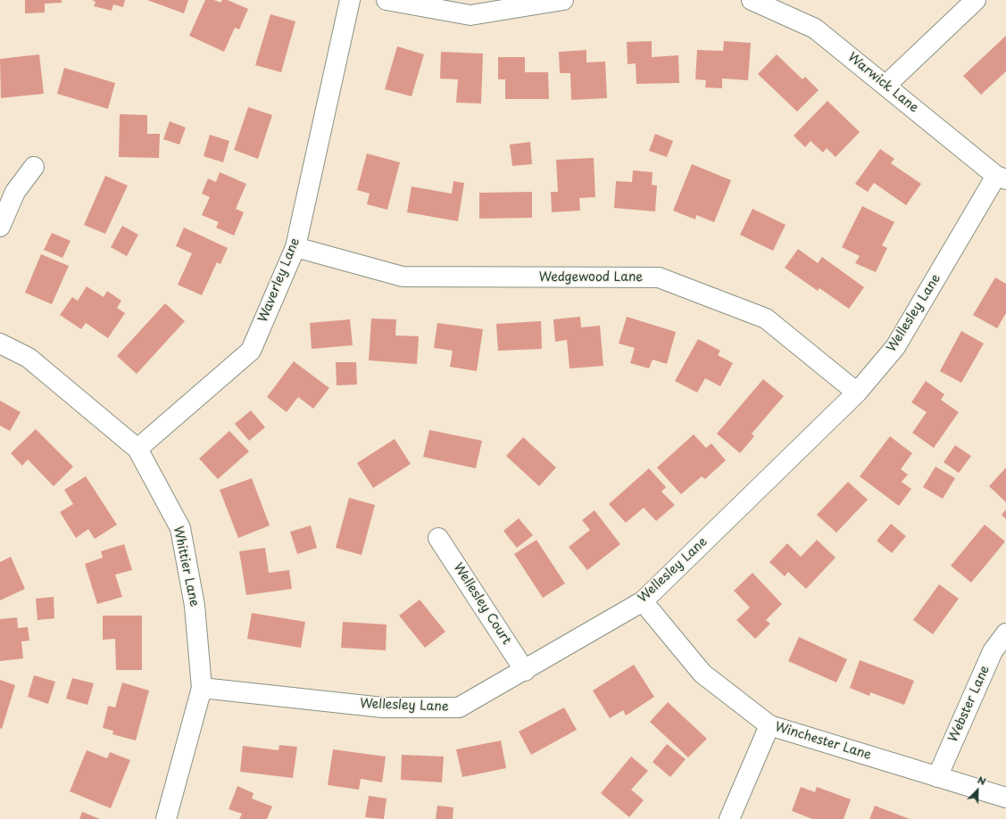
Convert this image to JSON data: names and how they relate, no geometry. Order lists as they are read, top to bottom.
{
  "streets": {
    "street": [
      "Warwick Lane",
      "Wedgewood Lane",
      "Waverley Lane",
      "Wellesley Lane",
      "Whittier Lane",
      "Wellesley Court",
      "Webster Lane",
      "Winchester Lane"
    ]
  },
  "crossings": [
    ["Warwick Lane", "Wellesley Lane"],
    ["Wedgewood Lane", "Waverley Lane"],
    ["Wedgewood Lane", "Wellesley Lane"],
    ["Waverley Lane", "Whittier Lane"],
    ["Wellesley Lane", "Whittier Lane"],
    ["Wellesley Lane", "Wellesley Court"],
    ["Wellesley Lane", "Winchester Lane"],
    ["Webster Lane", "Winchester Lane"]
  ],
  "north": "top right"
}
